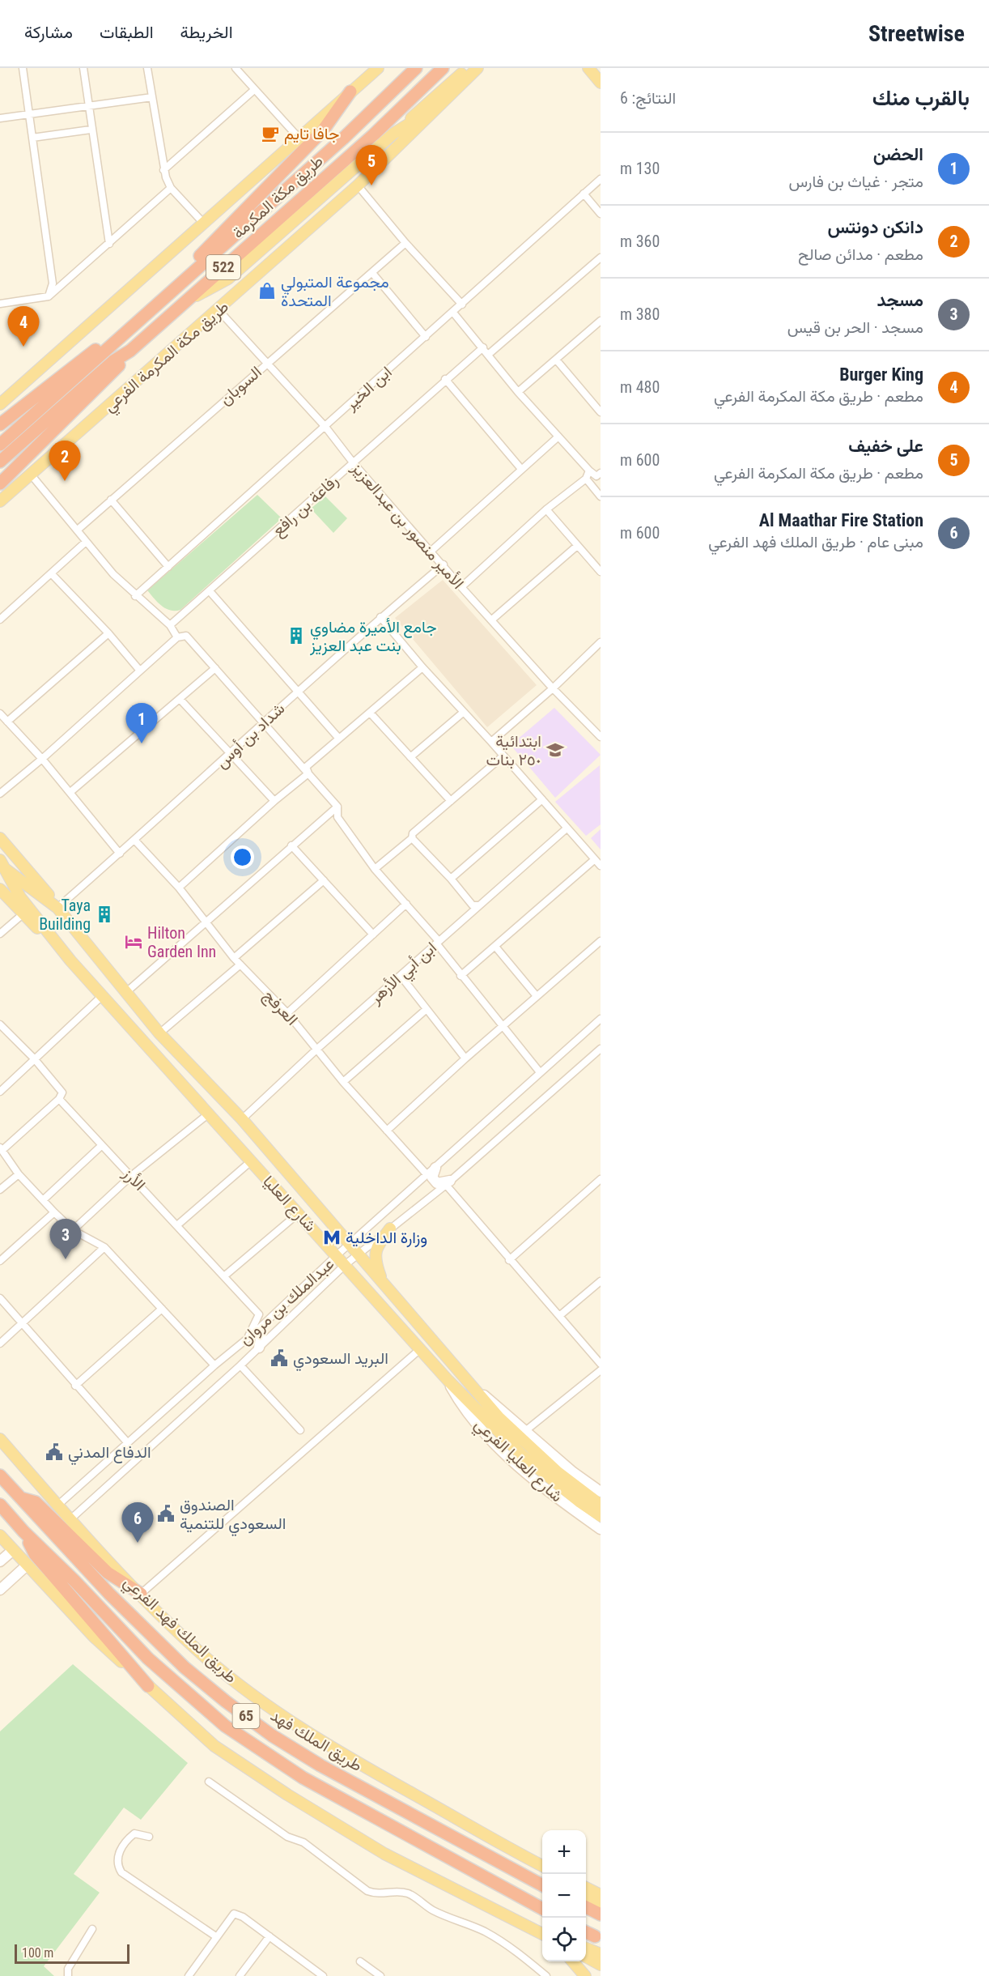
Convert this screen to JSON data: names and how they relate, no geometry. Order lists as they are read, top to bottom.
{
  "streets": {
    "highway": [
      "طريق مكة المكرمة",
      "522",
      "65",
      "طريق الملك فهد"
    ],
    "main road": ["طريق مكة المكرمة الفرعي", "شارع العليا", "طريق الملك فهد الفرعي"],
    "street": [
      "السوبان",
      "ابن الخير",
      "رفاعة بن رافع",
      "الأمير منصور بن عبدالعزيز",
      "شداد بن أوس",
      "ابن أبي الأزهر",
      "العرفج",
      "الأرز",
      "عبدالملك بن مروان",
      "شارع العليا الفرعي"
    ]
  },
  "crossings": [
    ["طريق مكة المكرمة الفرعي", "الأمير منصور بن عبدالعزيز"],
    ["السوبان", "الأمير منصور بن عبدالعزيز"],
    ["ابن الخير", "الأمير منصور بن عبدالعزيز"],
    ["رفاعة بن رافع", "الأمير منصور بن عبدالعزيز"],
    ["الأمير منصور بن عبدالعزيز", "شداد بن أوس"],
    ["شداد بن أوس", "العرفج"],
    ["شداد بن أوس", "شارع العليا"],
    ["ابن أبي الأزهر", "العرفج"],
    ["ابن أبي الأزهر", "شارع العليا"],
    ["العرفج", "عبدالملك بن مروان"],
    ["الأرز", "عبدالملك بن مروان"],
    ["شارع العليا", "عبدالملك بن مروان"],
    ["شارع العليا", "شارع العليا الفرعي"],
    ["عبدالملك بن مروان", "طريق الملك فهد الفرعي"]
  ],
  "places": {
    "cafe": ["جافا تايم"],
    "shop": ["مجموعة المتبولي المتحدة"],
    "building": ["جامع الأميرة مضاوي بنت عبد العزيز", "Taya Building"],
    "school or university": ["ابتدائية ٢٥٠ بنات"],
    "hotel": ["Hilton Garden Inn"],
    "metro station": ["وزارة الداخلية"],
    "public building": ["البريد السعودي", "الدفاع المدني", "الصندوق السعودي للتنمية"]
  },
  "scale_bar": "100 m",
  "page": {
    "header": "Streetwise",
    "nav": ["الخريطة", "الطبقات", "مشاركة"],
    "heading": ["بالقرب منك", "النتائج: 6"],
    "list": [
      {
        "mark": "1",
        "name": "الحضن",
        "note": "متجر · غياث بن فارس",
        "value": "130 m"
      },
      {
        "mark": "2",
        "name": "دانكن دونتس",
        "note": "مطعم · مدائن صالح",
        "value": "360 m"
      },
      {
        "mark": "3",
        "name": "مسجد",
        "note": "مسجد · الحر بن قيس",
        "value": "380 m"
      },
      {
        "mark": "4",
        "name": "Burger King",
        "note": "مطعم · طريق مكة المكرمة الفرعي",
        "value": "480 m"
      },
      {
        "mark": "5",
        "name": "على خفيف",
        "note": "مطعم · طريق مكة المكرمة الفرعي",
        "value": "600 m"
      },
      {
        "mark": "6",
        "name": "Al Maathar Fire Station",
        "note": "مبنى عام · طريق الملك فهد الفرعي",
        "value": "600 m"
      }
    ],
    "pins": [
      "5",
      "4",
      "2",
      "1",
      "3",
      "6"
    ],
    "map_buttons": ["+", "−"],
    "scale": "100 m"
  }
}
